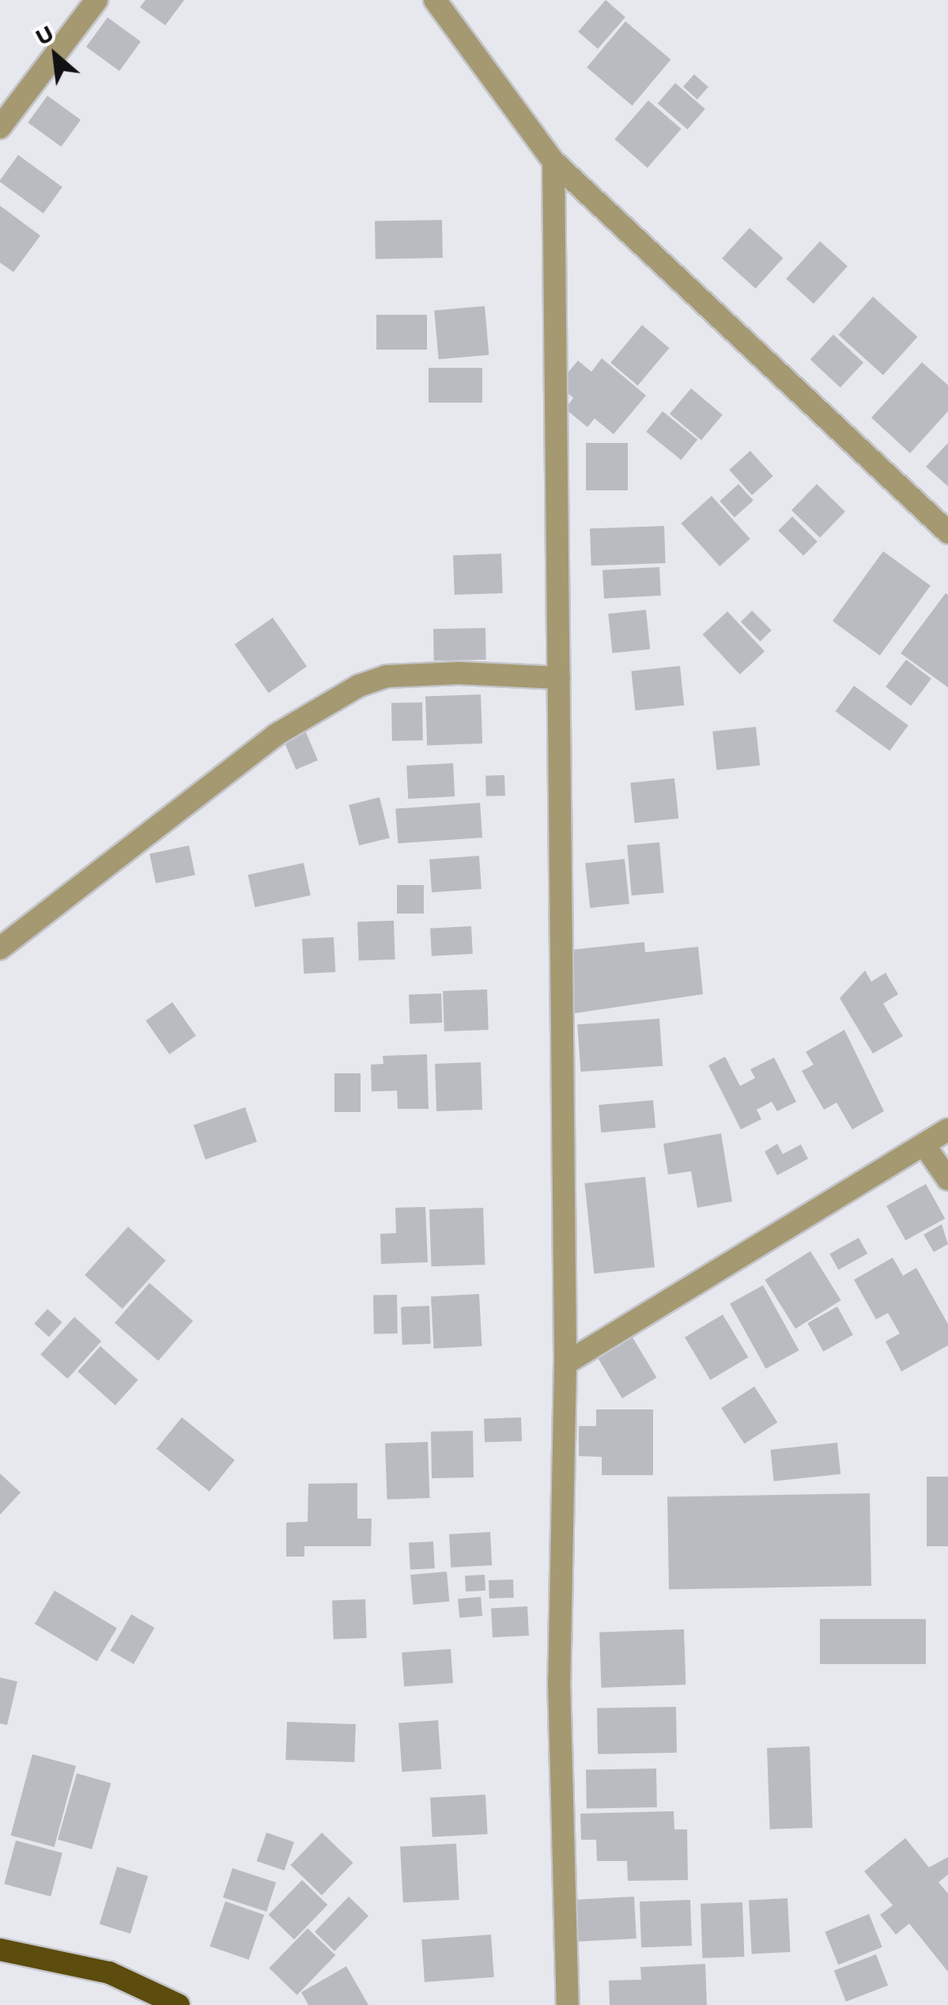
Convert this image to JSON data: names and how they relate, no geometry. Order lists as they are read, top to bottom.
{
  "north": "top left"
}
